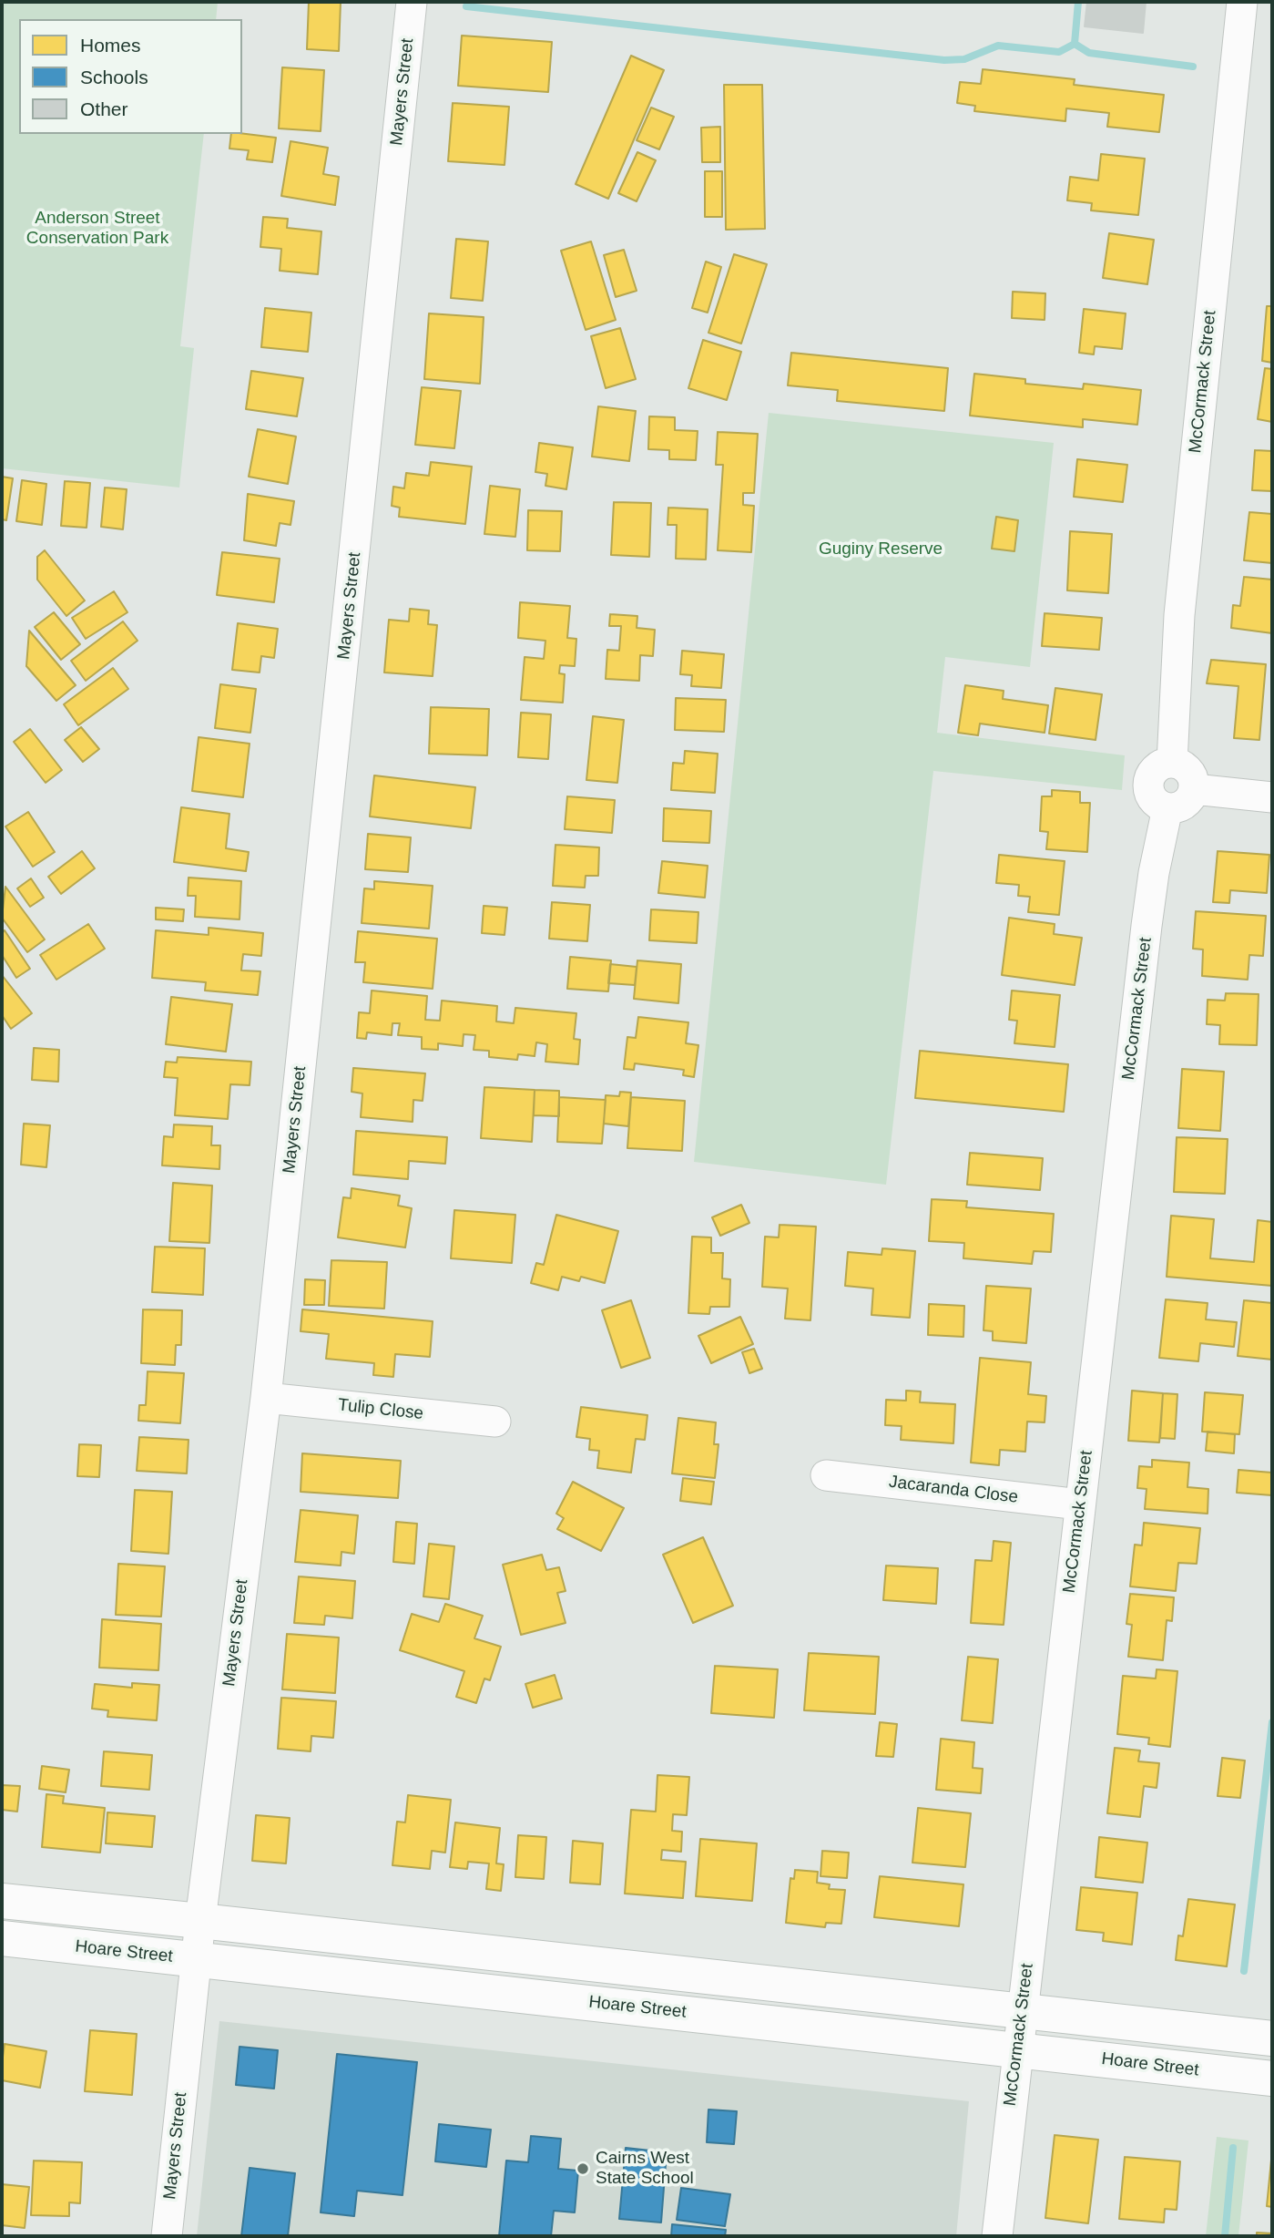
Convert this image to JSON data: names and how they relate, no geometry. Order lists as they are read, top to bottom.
{
  "streets": {
    "main road": ["Hoare Street"],
    "street": [
      "Mayers Street",
      "McCormack Street",
      "Tulip Close",
      "Jacaranda Close"
    ]
  },
  "crossings": [
    ["Mayers Street", "Tulip Close"],
    ["Mayers Street", "Hoare Street"],
    ["McCormack Street", "Jacaranda Close"],
    ["McCormack Street", "Hoare Street"]
  ],
  "parks": ["Anderson Street Conservation Park", "Guginy Reserve"],
  "places": ["Cairns West State School"],
  "legend": ["Homes", "Schools", "Other"]
}
